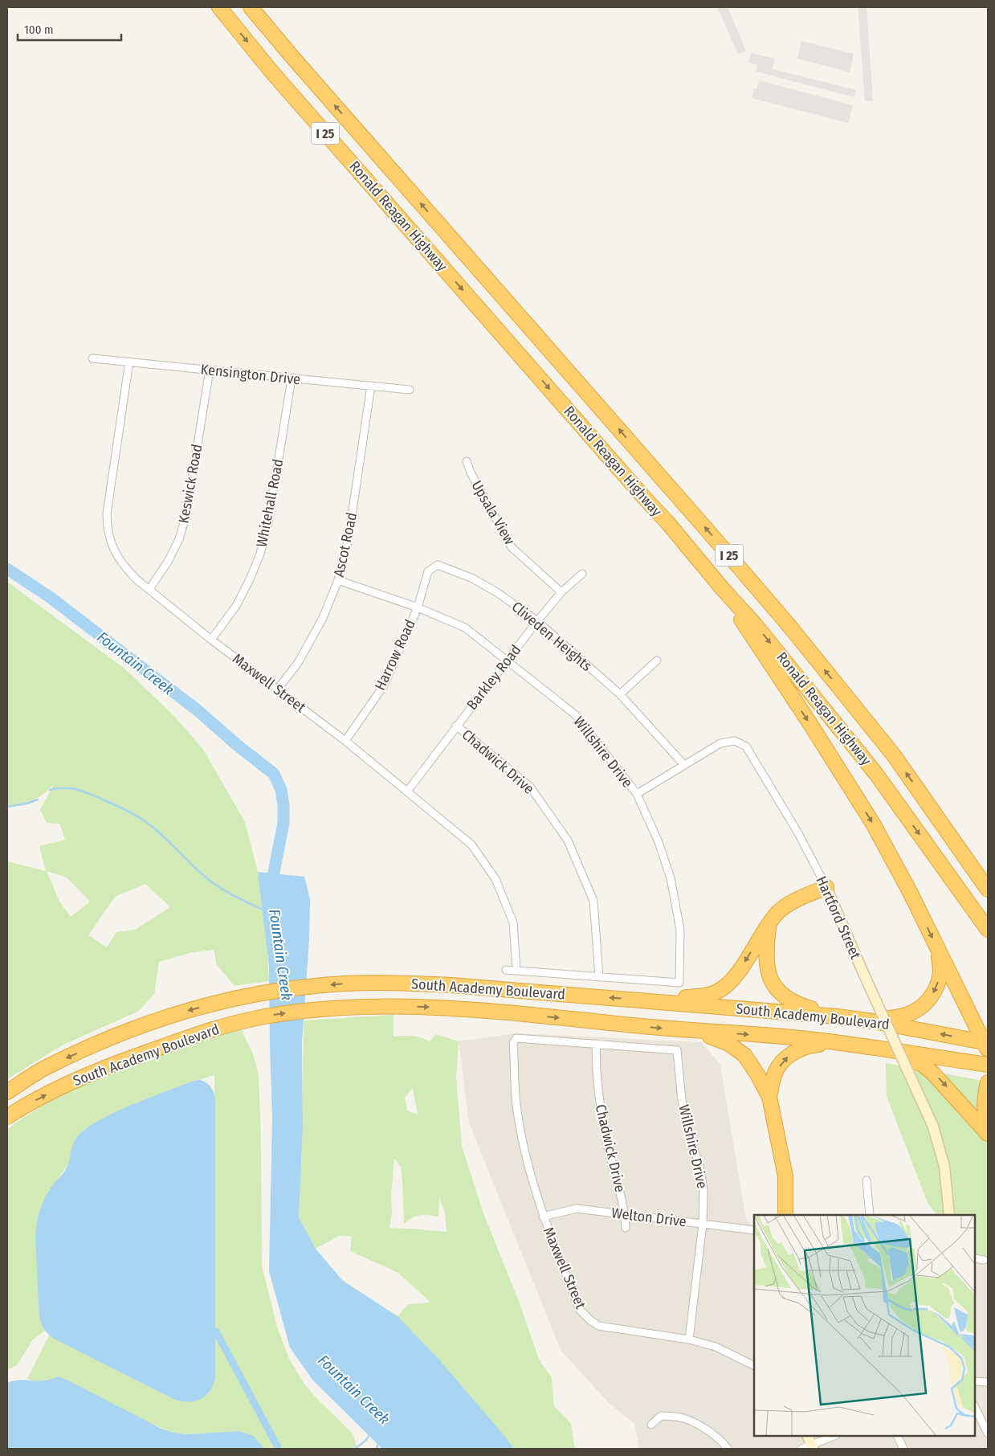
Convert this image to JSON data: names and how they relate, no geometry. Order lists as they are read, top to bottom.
{
  "streets": {
    "highway": ["I 25", "Ronald Reagan Highway", "South Academy Boulevard"],
    "street": [
      "Kensington Drive",
      "Keswick Road",
      "Whitehall Road",
      "Upsala View",
      "Ascot Road",
      "Cliveden Heights",
      "Harrow Road",
      "Barkley Road",
      "Maxwell Street",
      "Willshire Drive",
      "Chadwick Drive",
      "Hartford Street",
      "Welton Drive"
    ]
  },
  "crossings": [
    ["Kensington Drive", "Keswick Road"],
    ["Kensington Drive", "Whitehall Road"],
    ["Kensington Drive", "Ascot Road"],
    ["Kensington Drive", "Maxwell Street"],
    ["Keswick Road", "Maxwell Street"],
    ["Whitehall Road", "Maxwell Street"],
    ["Upsala View", "Barkley Road"],
    ["Ascot Road", "Maxwell Street"],
    ["Ascot Road", "Willshire Drive"],
    ["Cliveden Heights", "Harrow Road"],
    ["Cliveden Heights", "Barkley Road"],
    ["Cliveden Heights", "Willshire Drive"],
    ["Cliveden Heights", "Hartford Street"],
    ["Harrow Road", "Maxwell Street"],
    ["Harrow Road", "Willshire Drive"],
    ["Barkley Road", "Maxwell Street"],
    ["Barkley Road", "Willshire Drive"],
    ["Barkley Road", "Chadwick Drive"],
    ["Maxwell Street", "Willshire Drive"],
    ["Maxwell Street", "Chadwick Drive"],
    ["Maxwell Street", "Welton Drive"],
    ["Willshire Drive", "Chadwick Drive"],
    ["Willshire Drive", "Hartford Street"],
    ["Willshire Drive", "Welton Drive"],
    ["Chadwick Drive", "Welton Drive"]
  ],
  "water": ["Fountain Creek"],
  "scale_bar": "100 m"
}
